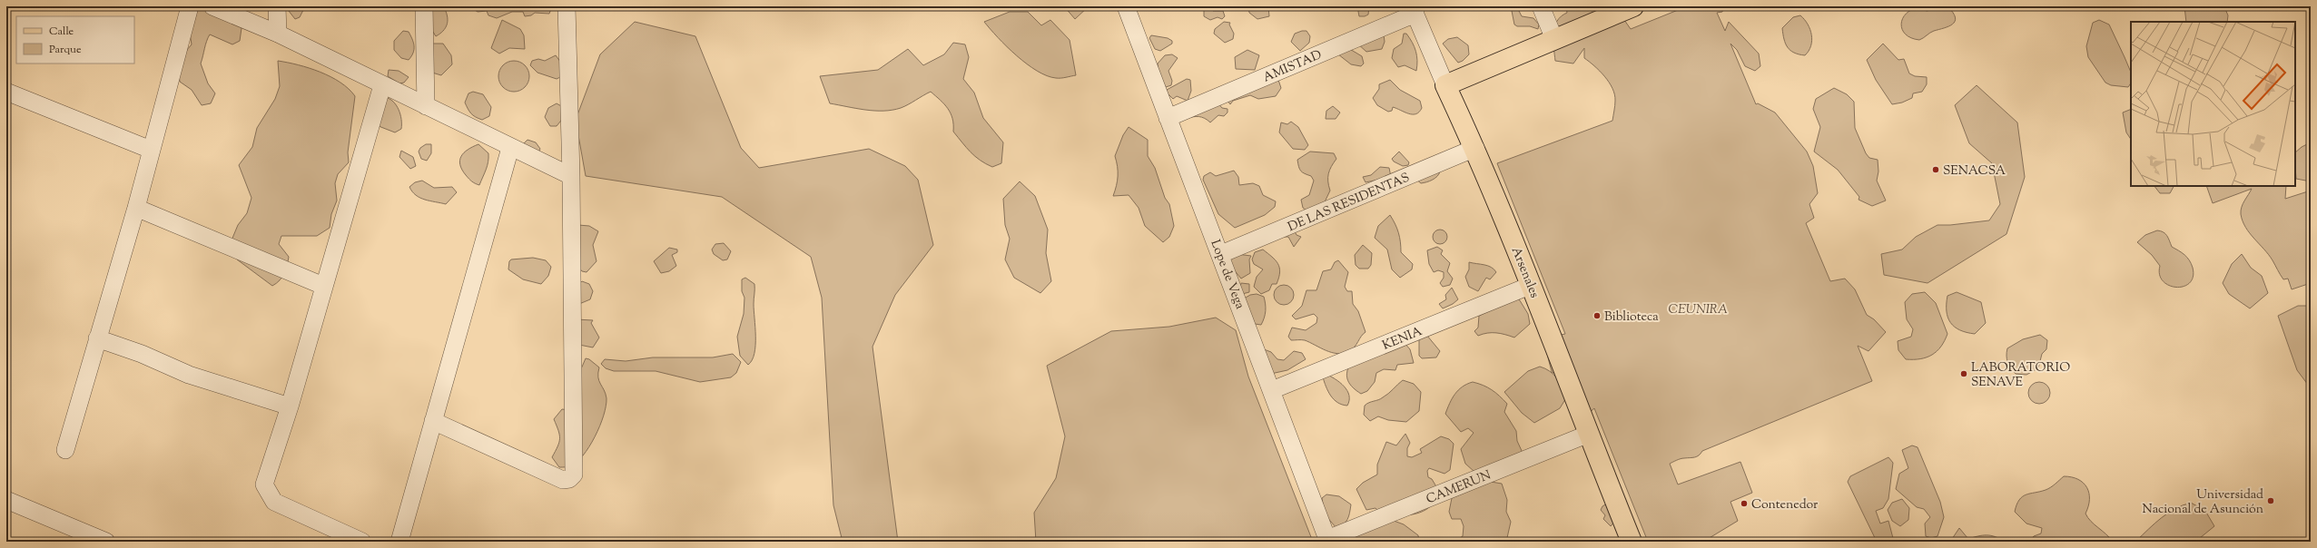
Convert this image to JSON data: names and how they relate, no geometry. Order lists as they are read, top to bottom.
{
  "streets": {
    "main road": ["Arsenales"],
    "street": [
      "AMISTAD",
      "DE LAS RESIDENTAS",
      "Lope de Vega",
      "KENIA",
      "CAMERUN"
    ]
  },
  "crossings": [
    ["AMISTAD", "Arsenales"],
    ["AMISTAD", "Lope de Vega"],
    ["DE LAS RESIDENTAS", "Arsenales"],
    ["DE LAS RESIDENTAS", "Lope de Vega"],
    ["Arsenales", "KENIA"],
    ["Arsenales", "CAMERUN"],
    ["Lope de Vega", "KENIA"],
    ["Lope de Vega", "CAMERUN"]
  ],
  "parks": ["CEUNIRA"],
  "places": [
    "SENACSA",
    "Biblioteca",
    "LABORATORIO SENAVE",
    "Universidad Nacional de Asunción",
    "Contenedor"
  ],
  "legend": ["Calle", "Parque"]
}
